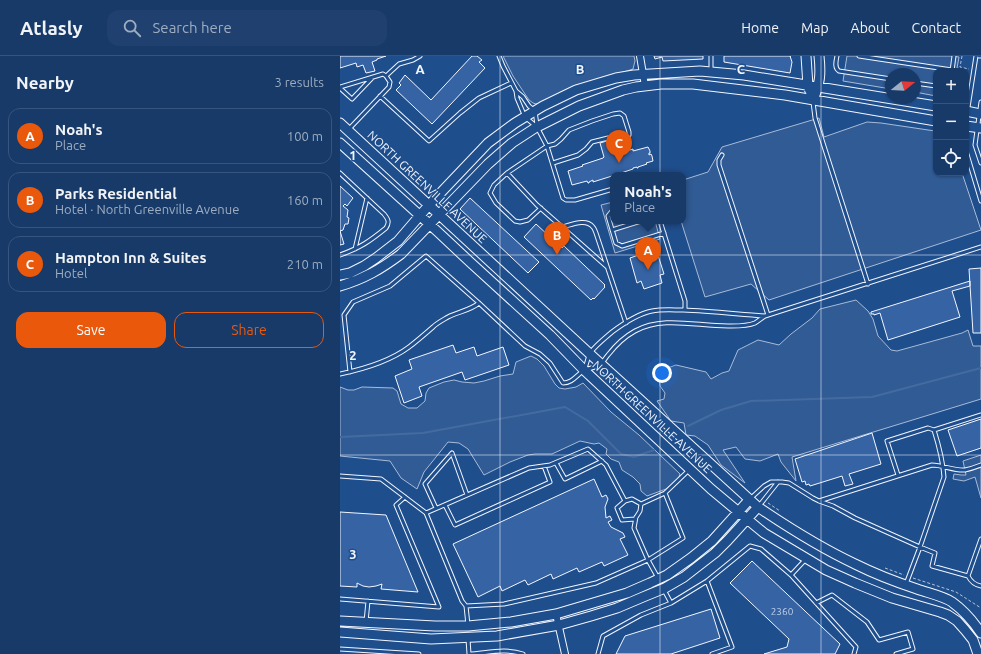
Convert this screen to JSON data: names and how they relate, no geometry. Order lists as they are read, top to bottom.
{
  "streets": {
    "street": ["NORTH GREENVILLE AVENUE"]
  },
  "house_numbers": ["2360"],
  "north": "right",
  "page": {
    "header": "Atlasly",
    "search": "Search here",
    "nav": [
      "Home",
      "Map",
      "About",
      "Contact"
    ],
    "heading": ["Nearby", "3 results"],
    "map_buttons": ["+", "−"],
    "list": [
      {
        "mark": "A",
        "name": "Noah's",
        "note": "Place",
        "value": "100 m"
      },
      {
        "mark": "B",
        "name": "Parks Residential",
        "note": "Hotel · North Greenville Avenue",
        "value": "160 m"
      },
      {
        "mark": "C",
        "name": "Hampton Inn & Suites",
        "note": "Hotel",
        "value": "210 m"
      }
    ],
    "pins": ["C", "B", "A"],
    "popup": ["Noah's", "Place"],
    "buttons": ["Save", "Share"]
  },
  "grid": {
    "columns": ["A", "B", "C"],
    "rows": ["1", "2", "3"]
  }
}
